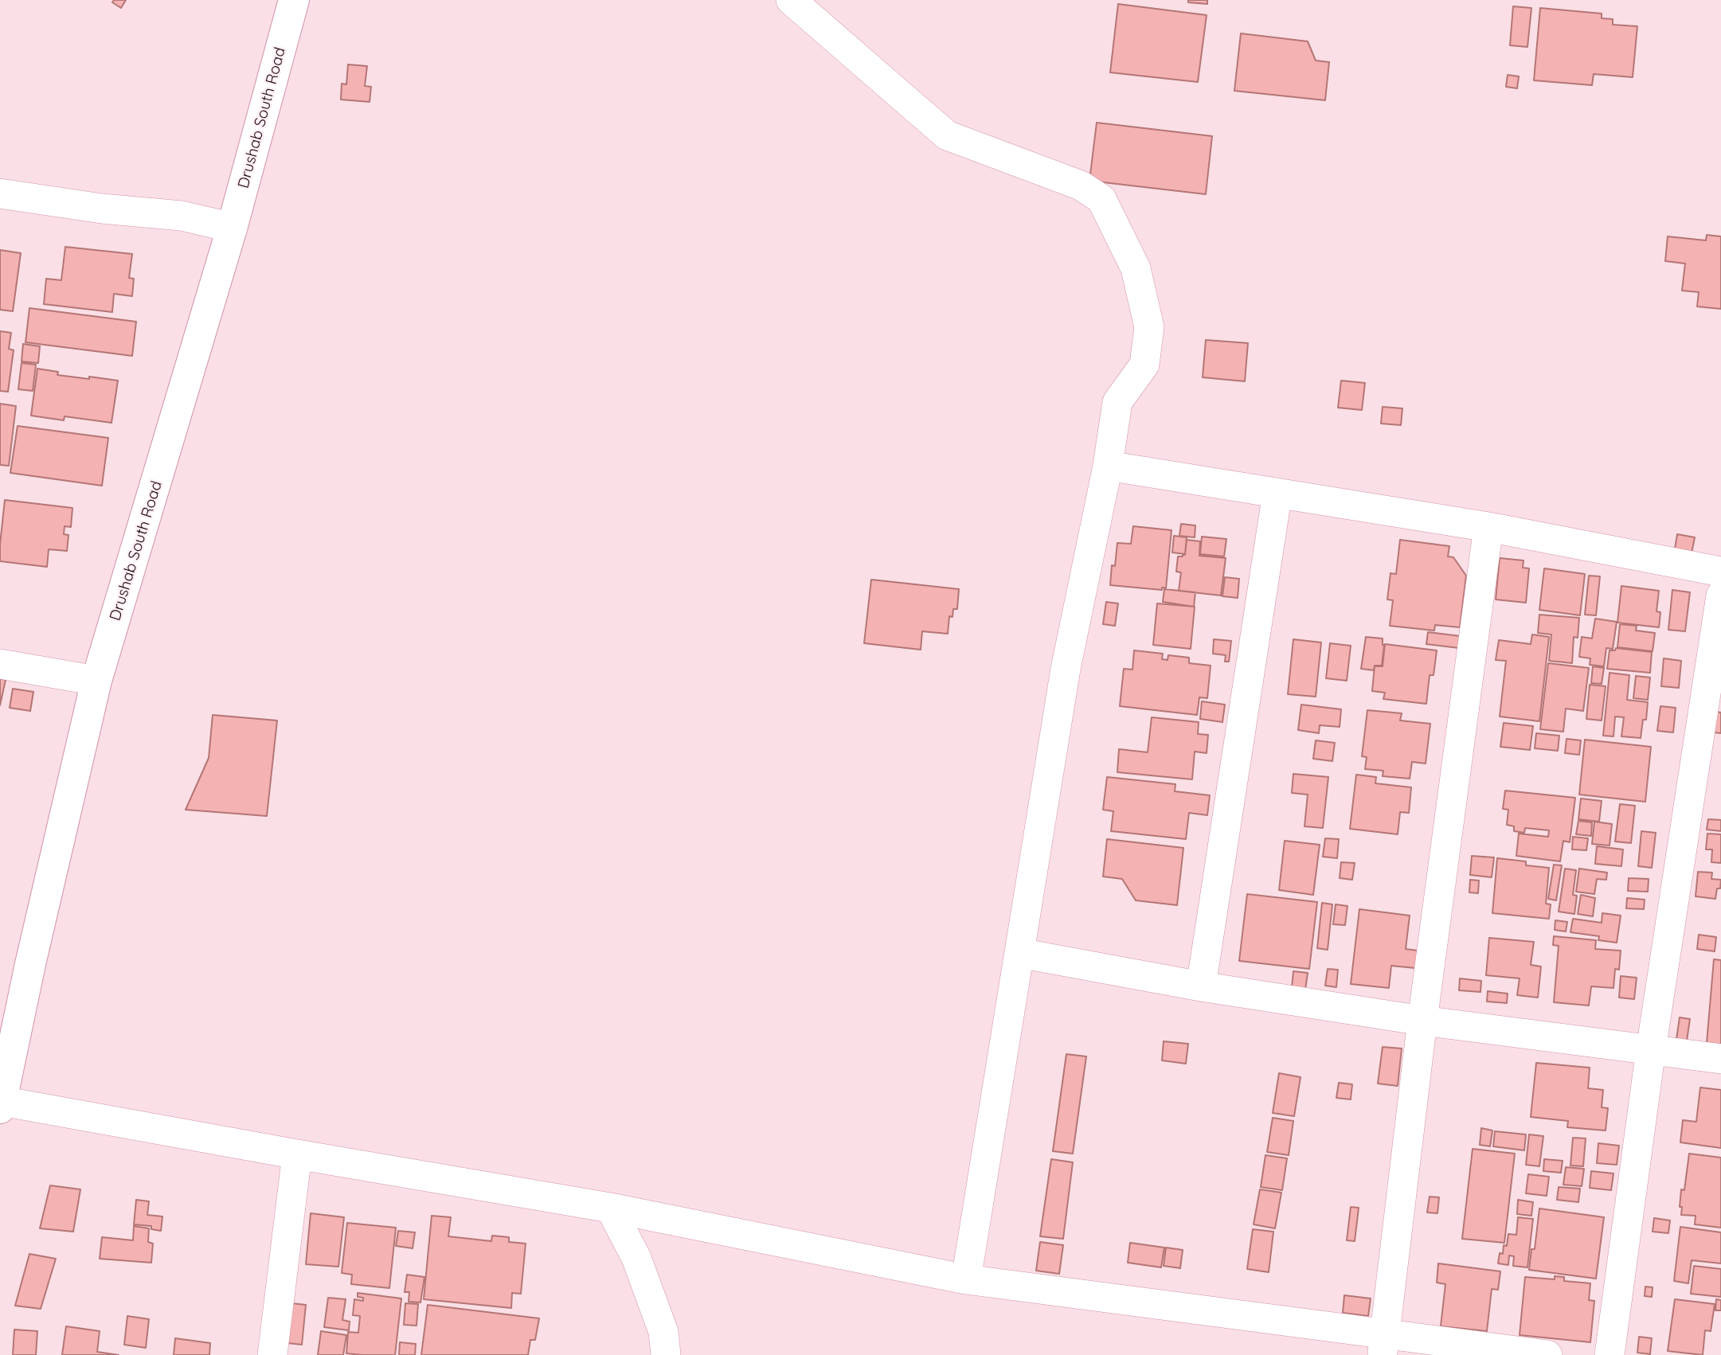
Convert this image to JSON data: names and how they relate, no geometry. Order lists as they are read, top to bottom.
{
  "streets": {
    "street": ["Drushab South Road"]
  }
}
